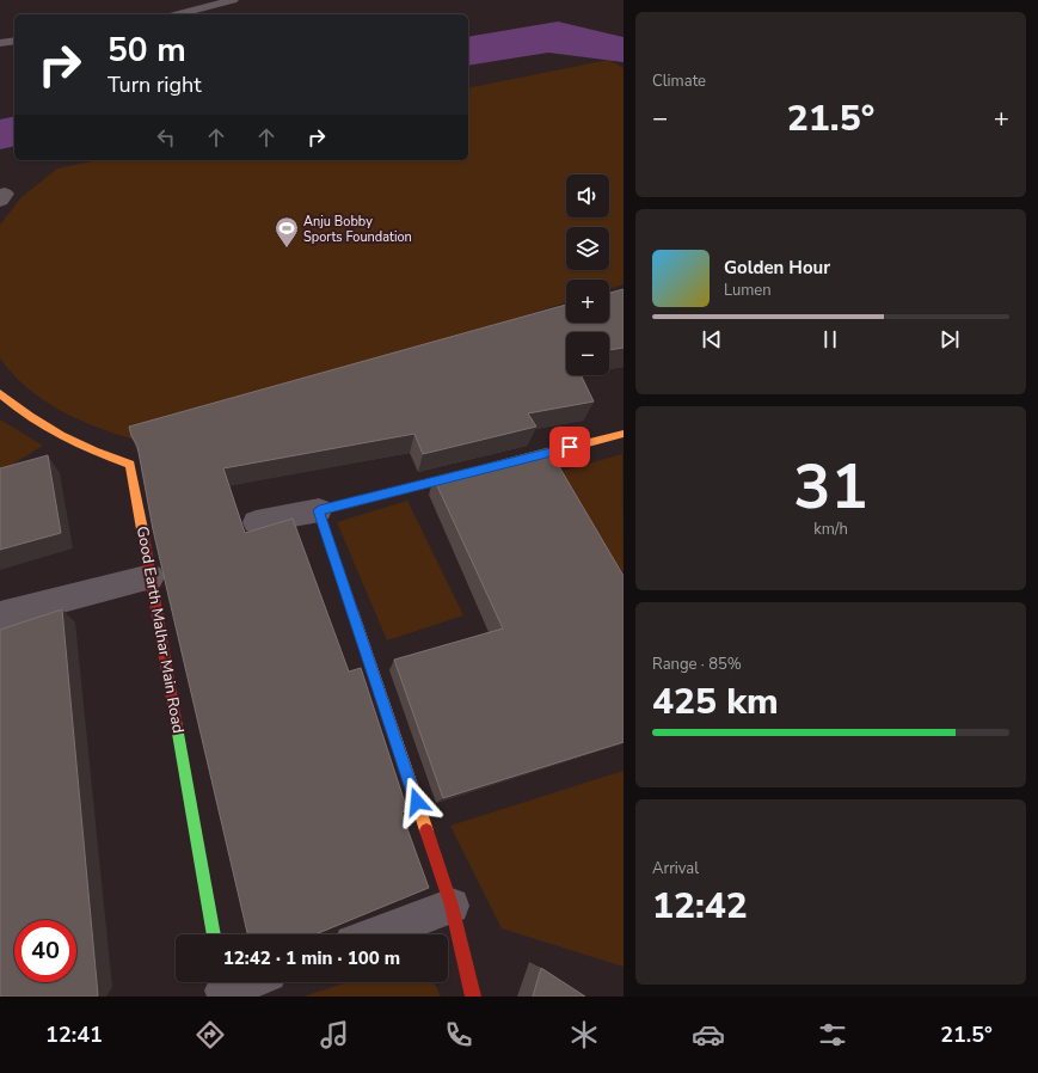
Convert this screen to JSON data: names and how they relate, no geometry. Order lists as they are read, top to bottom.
{
  "streets": {
    "street": ["Good Earth Malhar Main Road"]
  },
  "places": {
    "sports": ["Anju Bobby Sports Foundation"]
  },
  "page": {
    "tile": [
      "Climate",
      ["31", "km/h"],
      ["Range · 85%", "425 km"],
      ["Arrival", "12:42"]
    ],
    "turn": ["50 m", "Turn right"],
    "heat": ["−", "21.5°", "+"],
    "map_buttons": ["+", "−"],
    "song": ["Golden Hour", "Lumen"],
    "limit": "40",
    "trip": "12:42 · 1 min · 100 m",
    "tabs": ["12:41", "21.5°"]
  }
}
